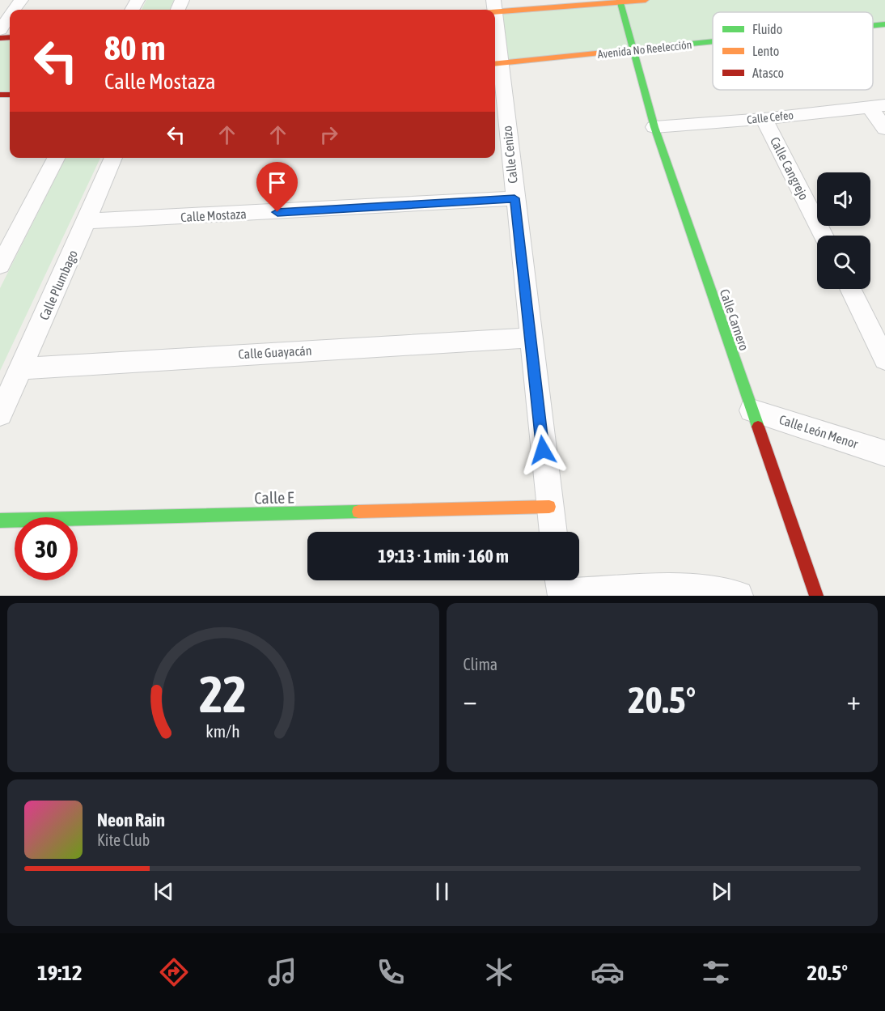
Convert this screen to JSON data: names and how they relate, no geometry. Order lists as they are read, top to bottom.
{
  "streets": {
    "street": [
      "Avenida No Reelección",
      "Calle Cefeo",
      "Calle Cenizo",
      "Calle Cangrejo",
      "Calle Mostaza",
      "Calle Plumbago",
      "Calle Carnero",
      "Calle Guayacán",
      "Calle León Menor",
      "Calle E"
    ]
  },
  "crossings": [
    ["Avenida No Reelección", "Calle Cenizo"],
    ["Avenida No Reelección", "Calle Carnero"],
    ["Calle Cefeo", "Calle Cangrejo"],
    ["Calle Cefeo", "Calle Carnero"],
    ["Calle Cenizo", "Calle Mostaza"],
    ["Calle Cenizo", "Calle Guayacán"],
    ["Calle Cenizo", "Calle E"],
    ["Calle Mostaza", "Calle Plumbago"],
    ["Calle Plumbago", "Calle Guayacán"],
    ["Calle Carnero", "Calle León Menor"]
  ],
  "legend": ["Fluido", "Lento", "Atasco"],
  "page": {
    "turn": ["80 m", "Calle Mostaza"],
    "limit": "30",
    "trip": "19:13 · 1 min · 160 m",
    "tile": "Clima",
    "heat": ["−", "20.5°", "+"],
    "song": ["Neon Rain", "Kite Club"],
    "tabs": ["19:12", "20.5°"],
    "gauge": ["22", "km/h"]
  }
}
